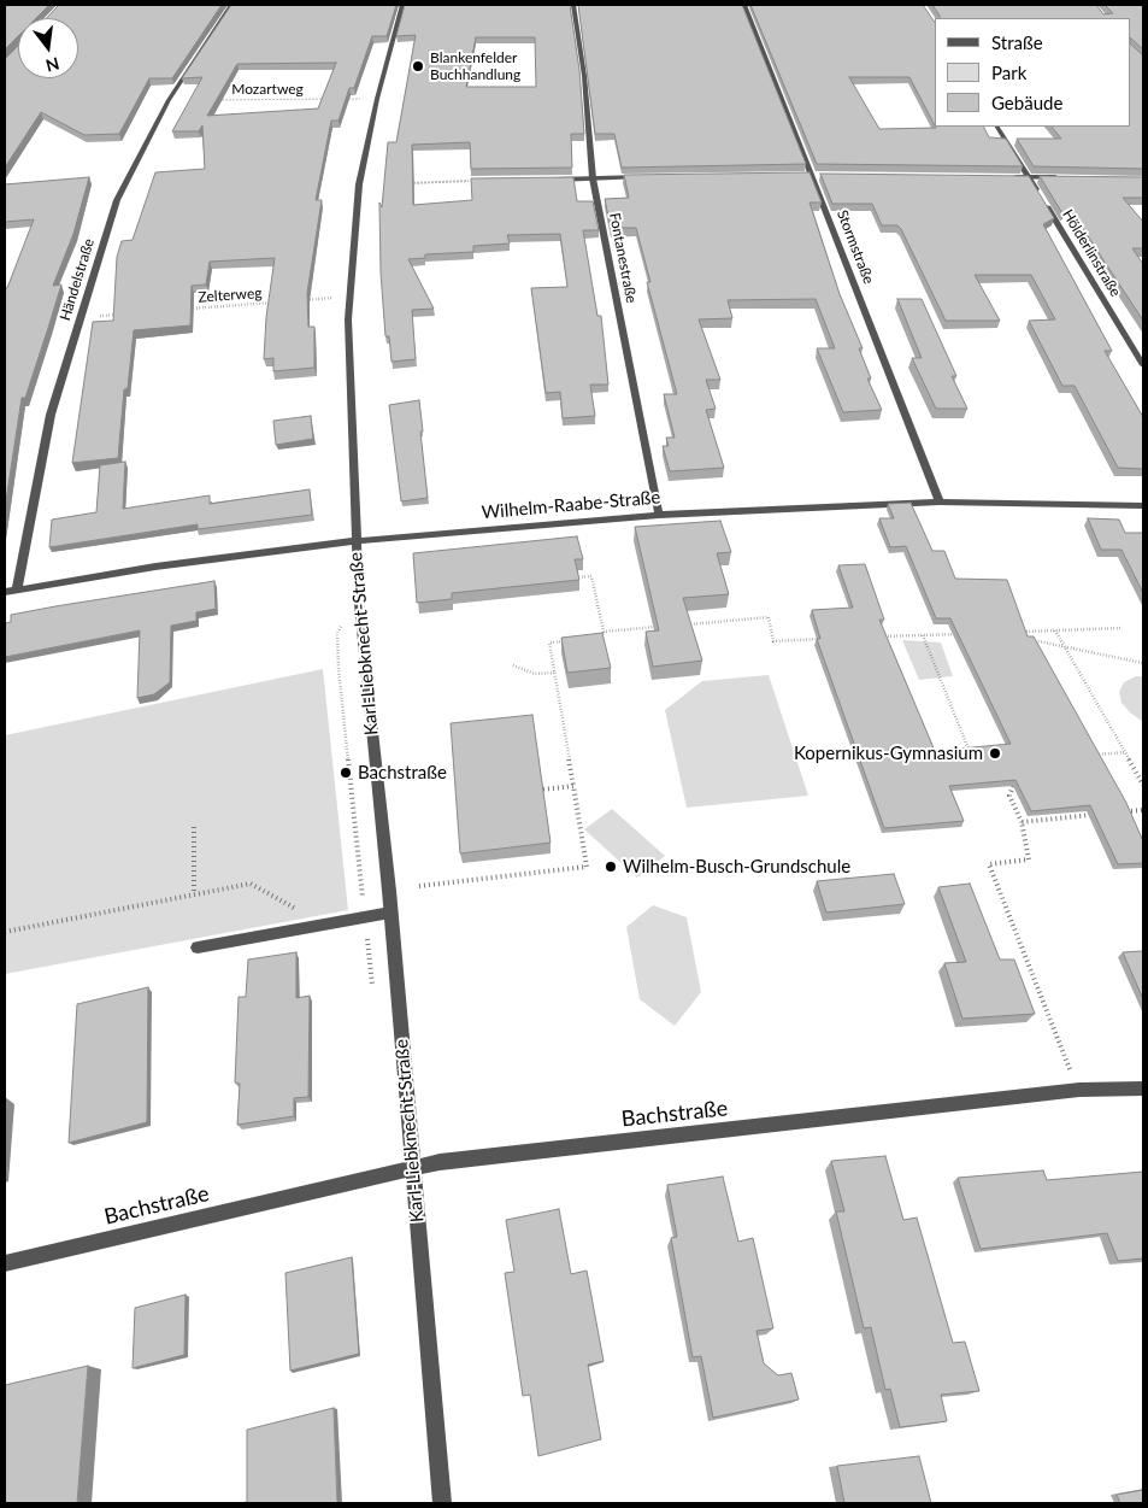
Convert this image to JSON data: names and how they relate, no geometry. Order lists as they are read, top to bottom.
{
  "streets": {
    "street": [
      "Stormstraße",
      "Hölderlinstraße",
      "Fontanestraße",
      "Händelstraße",
      "Wilhelm-Raabe-Straße",
      "Karl-Liebknecht-Straße",
      "Bachstraße"
    ],
    "path": ["Mozartweg", "Zelterweg"]
  },
  "crossings": [
    ["Stormstraße", "Wilhelm-Raabe-Straße"],
    ["Fontanestraße", "Wilhelm-Raabe-Straße"],
    ["Händelstraße", "Wilhelm-Raabe-Straße"],
    ["Wilhelm-Raabe-Straße", "Karl-Liebknecht-Straße"],
    ["Karl-Liebknecht-Straße", "Bachstraße"]
  ],
  "places": [
    "Blankenfelder Buchhandlung",
    "Kopernikus-Gymnasium",
    "Bachstraße",
    "Wilhelm-Busch-Grundschule"
  ],
  "legend": ["Straße", "Park", "Gebäude"],
  "north": "bottom"
}
